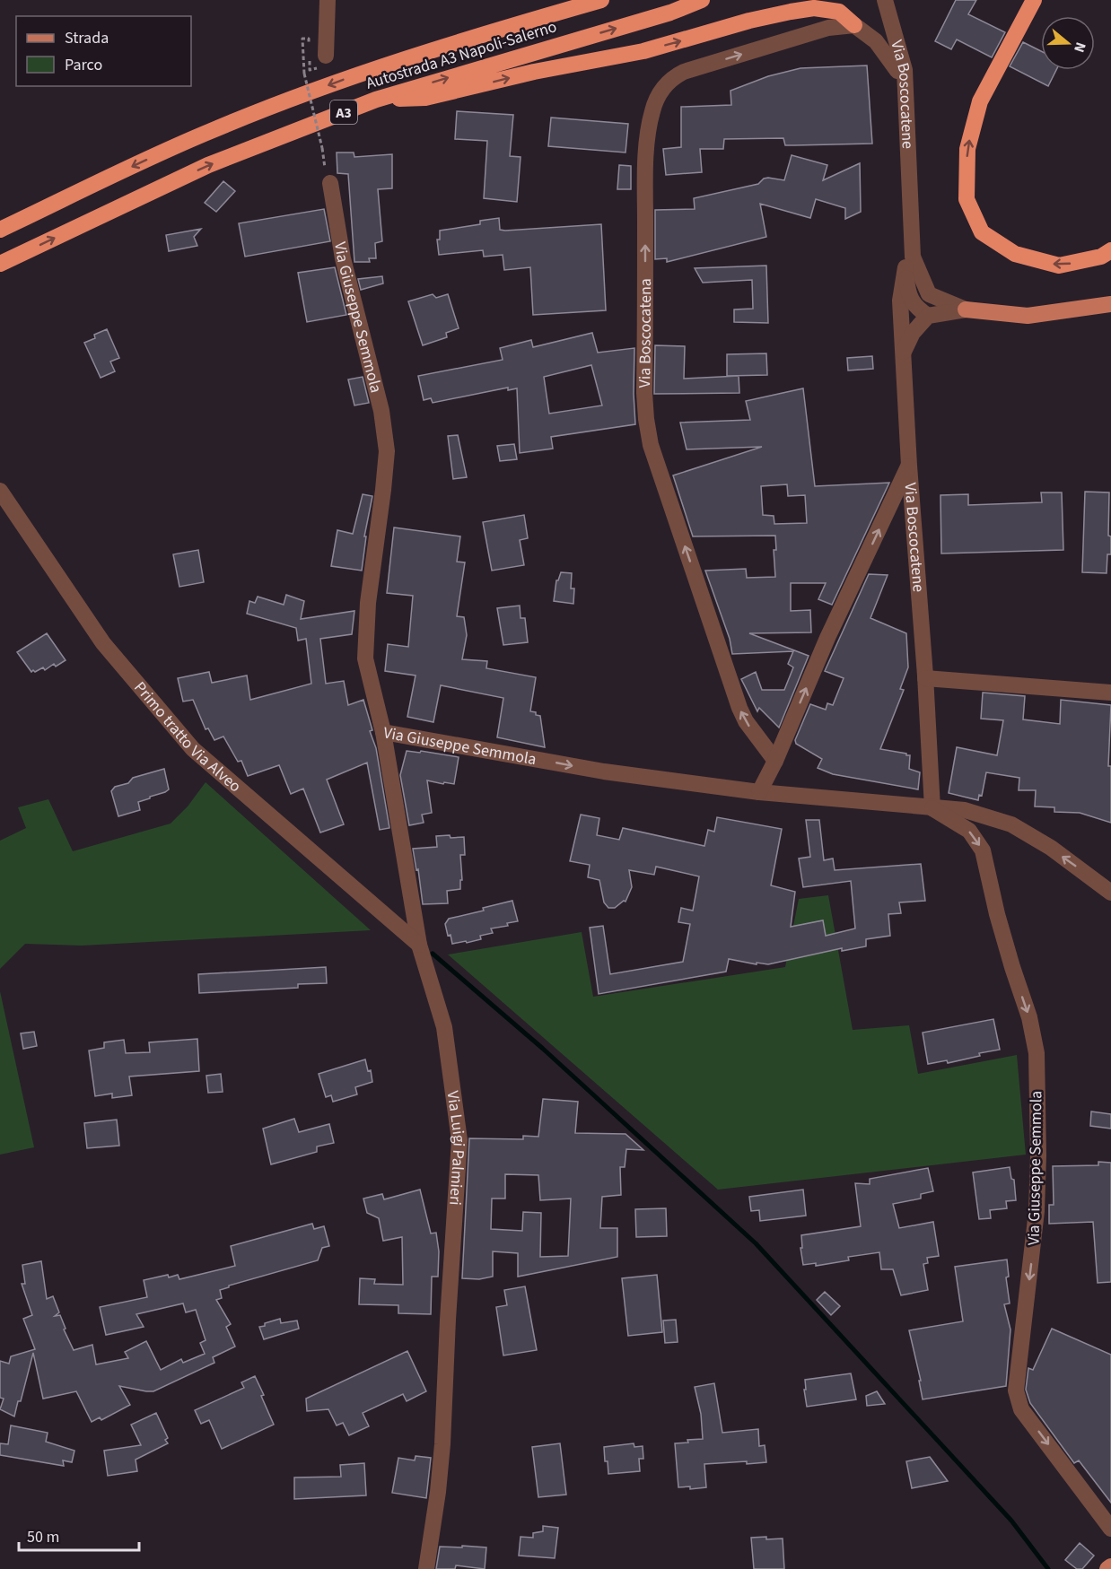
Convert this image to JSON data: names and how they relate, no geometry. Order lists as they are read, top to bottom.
{
  "streets": {
    "highway": ["Autostrada A3 Napoli-Salerno", "A3"],
    "street": [
      "Via Boscocatene",
      "Via Giuseppe Semmola",
      "Via Boscocatena",
      "Primo tratto Via Alveo",
      "Via Luigi Palmieri"
    ]
  },
  "crossings": [
    ["Via Boscocatene", "Via Giuseppe Semmola"],
    ["Via Giuseppe Semmola", "Via Luigi Palmieri"],
    ["Primo tratto Via Alveo", "Via Luigi Palmieri"]
  ],
  "one_way": ["Via Boscocatena"],
  "legend": ["Strada", "Parco"],
  "scale_bar": "50 m",
  "north": "right"
}
